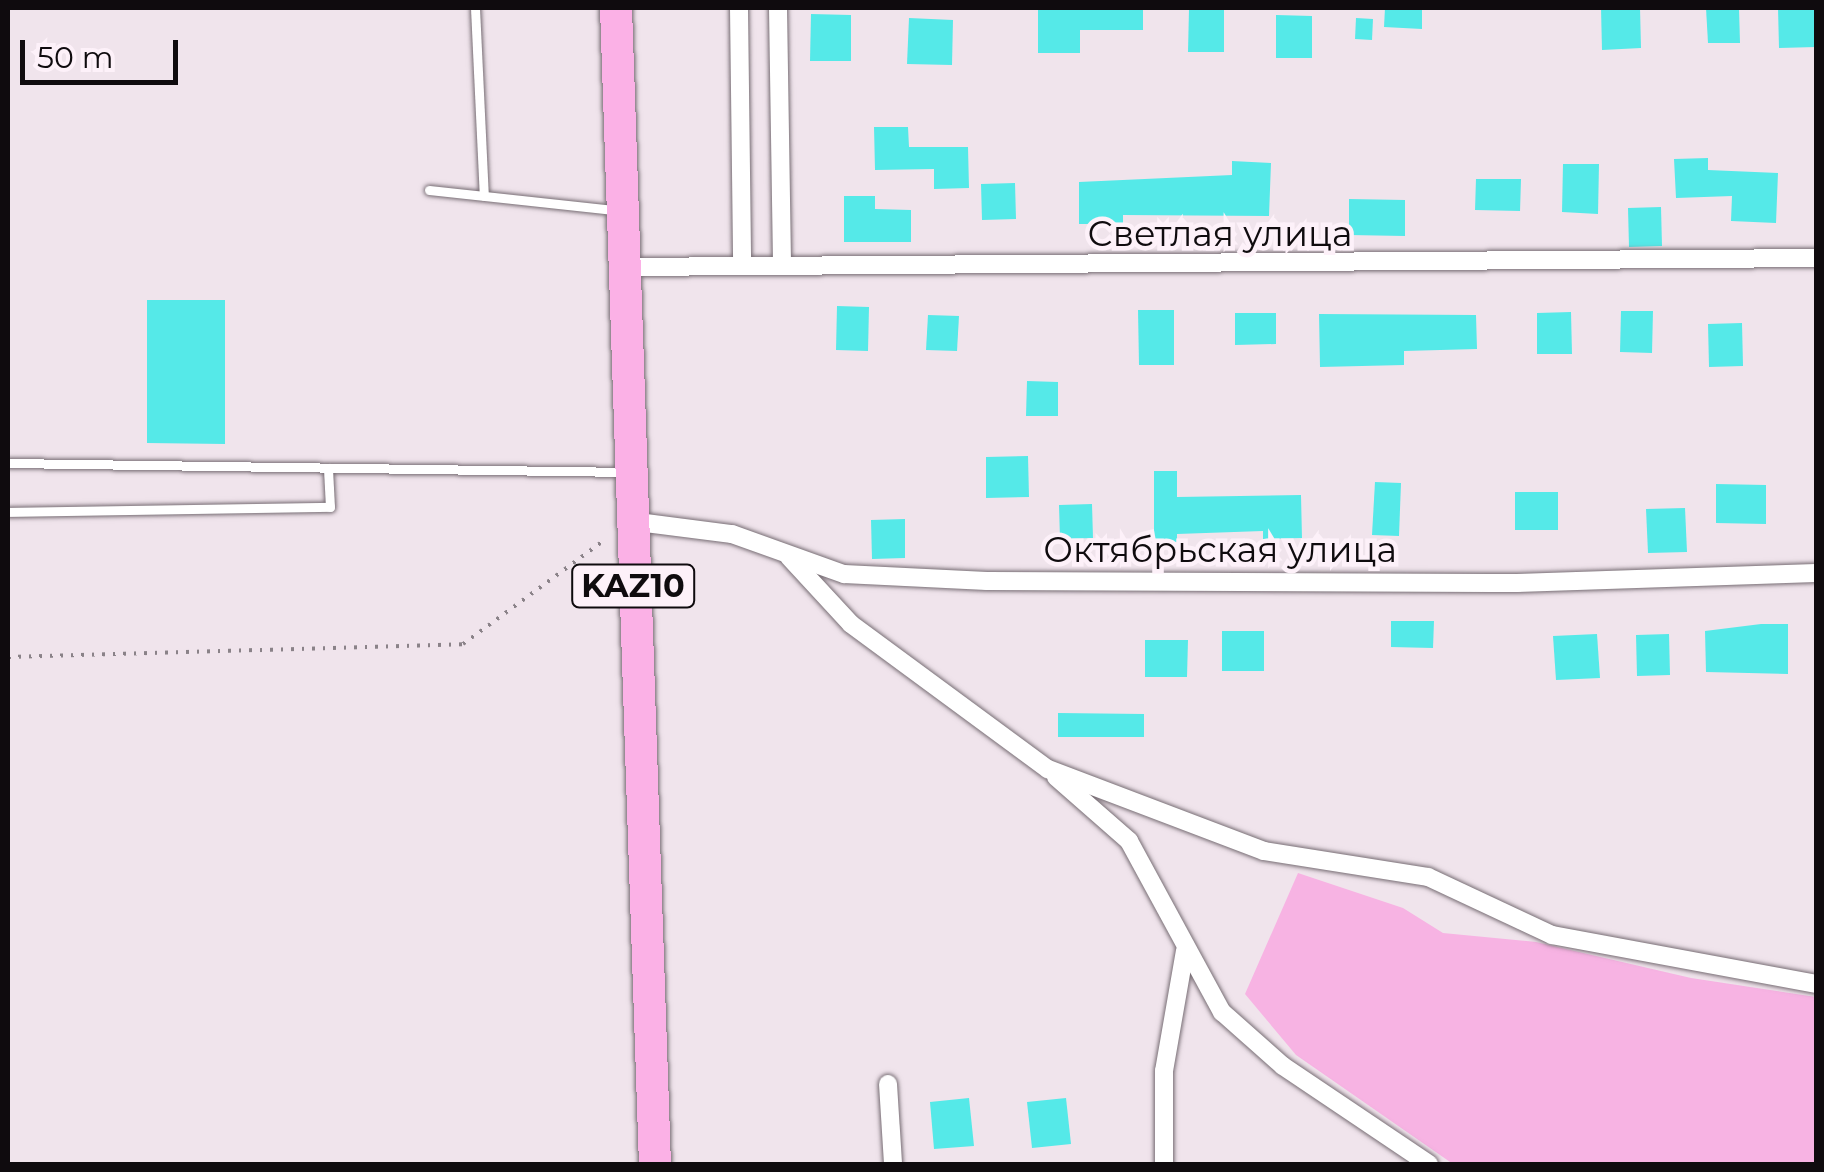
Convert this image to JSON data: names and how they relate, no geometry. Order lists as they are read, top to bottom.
{
  "streets": {
    "highway": ["KAZ10"],
    "street": ["Светлая улица", "Октябрьская улица"]
  },
  "crossings": [
    ["Светлая улица", "KAZ10"],
    ["Октябрьская улица", "KAZ10"]
  ],
  "scale_bar": "50 m"
}
